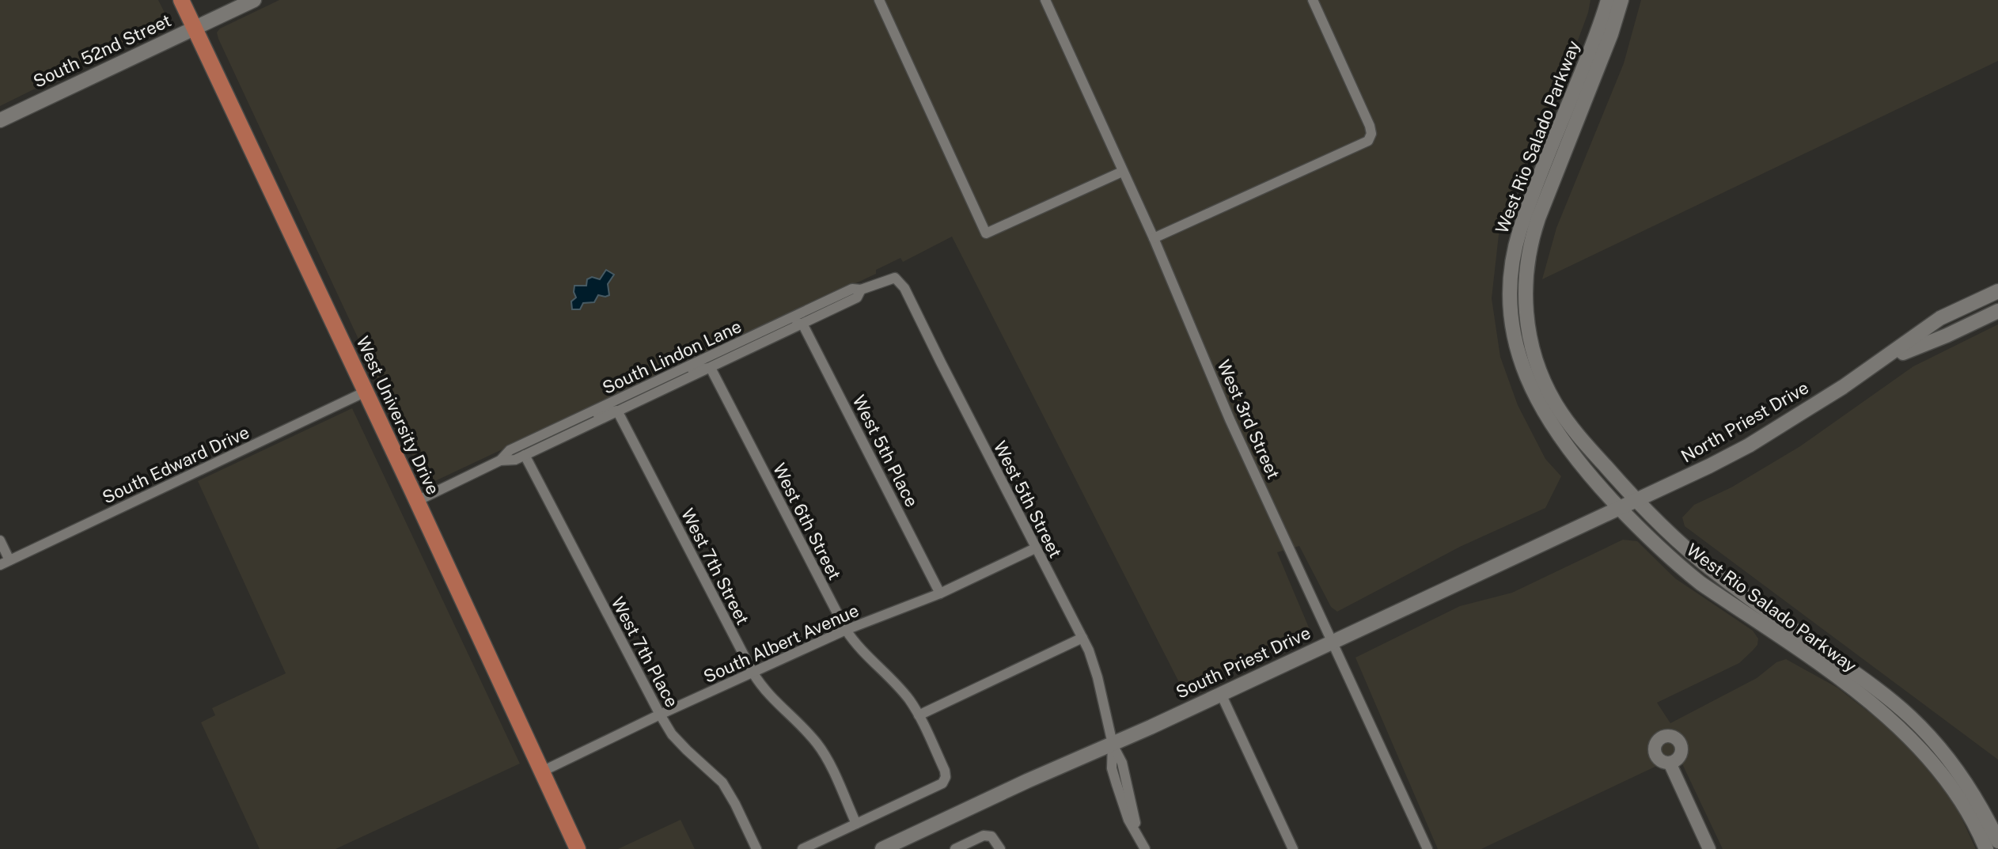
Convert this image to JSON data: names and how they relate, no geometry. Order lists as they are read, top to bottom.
{
  "streets": {
    "main road": [
      "South 52nd Street",
      "West Rio Salado Parkway",
      "West University Drive",
      "North Priest Drive",
      "South Priest Drive"
    ],
    "street": [
      "South Lindon Lane",
      "West 3rd Street",
      "West 5th Place",
      "South Edward Drive",
      "West 5th Street",
      "West 6th Street",
      "West 7th Street",
      "South Albert Avenue",
      "West 7th Place"
    ]
  },
  "crossings": [
    ["South 52nd Street", "West University Drive"],
    ["West Rio Salado Parkway", "North Priest Drive"],
    ["West Rio Salado Parkway", "South Priest Drive"],
    ["South Lindon Lane", "West University Drive"],
    ["South Lindon Lane", "West 5th Place"],
    ["South Lindon Lane", "West 5th Street"],
    ["South Lindon Lane", "West 6th Street"],
    ["South Lindon Lane", "West 7th Street"],
    ["South Lindon Lane", "West 7th Place"],
    ["West University Drive", "South Edward Drive"],
    ["West University Drive", "South Albert Avenue"],
    ["West 3rd Street", "South Priest Drive"],
    ["North Priest Drive", "South Priest Drive"],
    ["West 5th Place", "South Albert Avenue"],
    ["West 5th Street", "South Albert Avenue"],
    ["West 5th Street", "South Priest Drive"],
    ["West 6th Street", "West 7th Street"],
    ["West 6th Street", "South Albert Avenue"],
    ["West 7th Street", "South Albert Avenue"],
    ["South Albert Avenue", "West 7th Place"]
  ]
}
